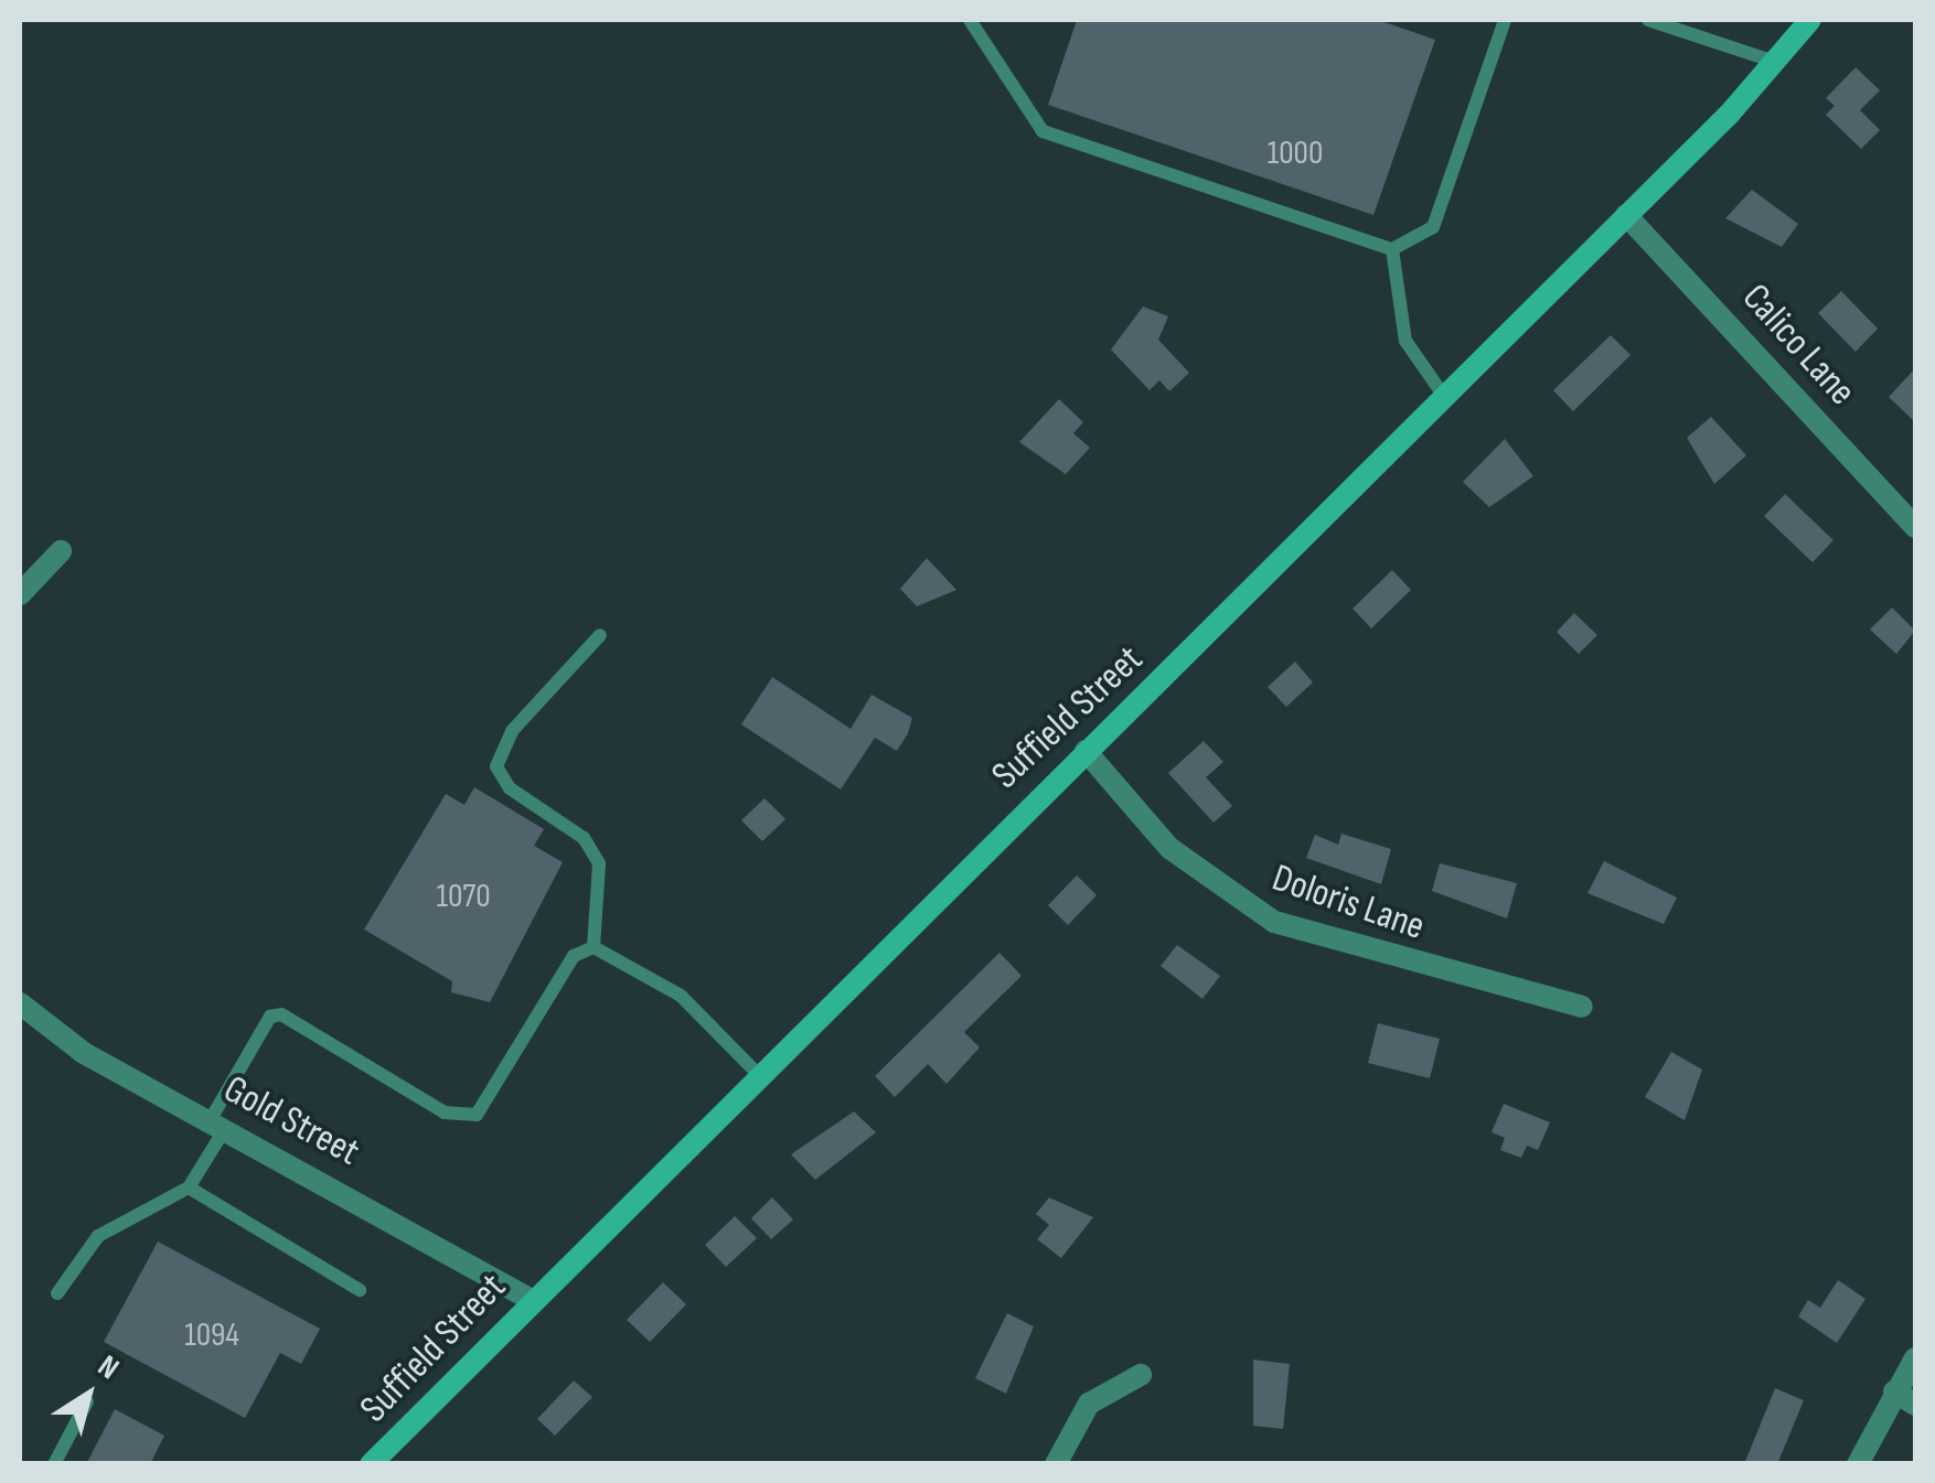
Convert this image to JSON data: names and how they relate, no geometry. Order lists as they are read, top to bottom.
{
  "streets": {
    "main road": ["Suffield Street"],
    "street": ["Calico Lane", "Doloris Lane", "Gold Street"]
  },
  "crossings": [
    ["Calico Lane", "Suffield Street"],
    ["Suffield Street", "Doloris Lane"],
    ["Suffield Street", "Gold Street"]
  ],
  "house_numbers": ["1000", "1070", "1094"],
  "north": "top right"
}
